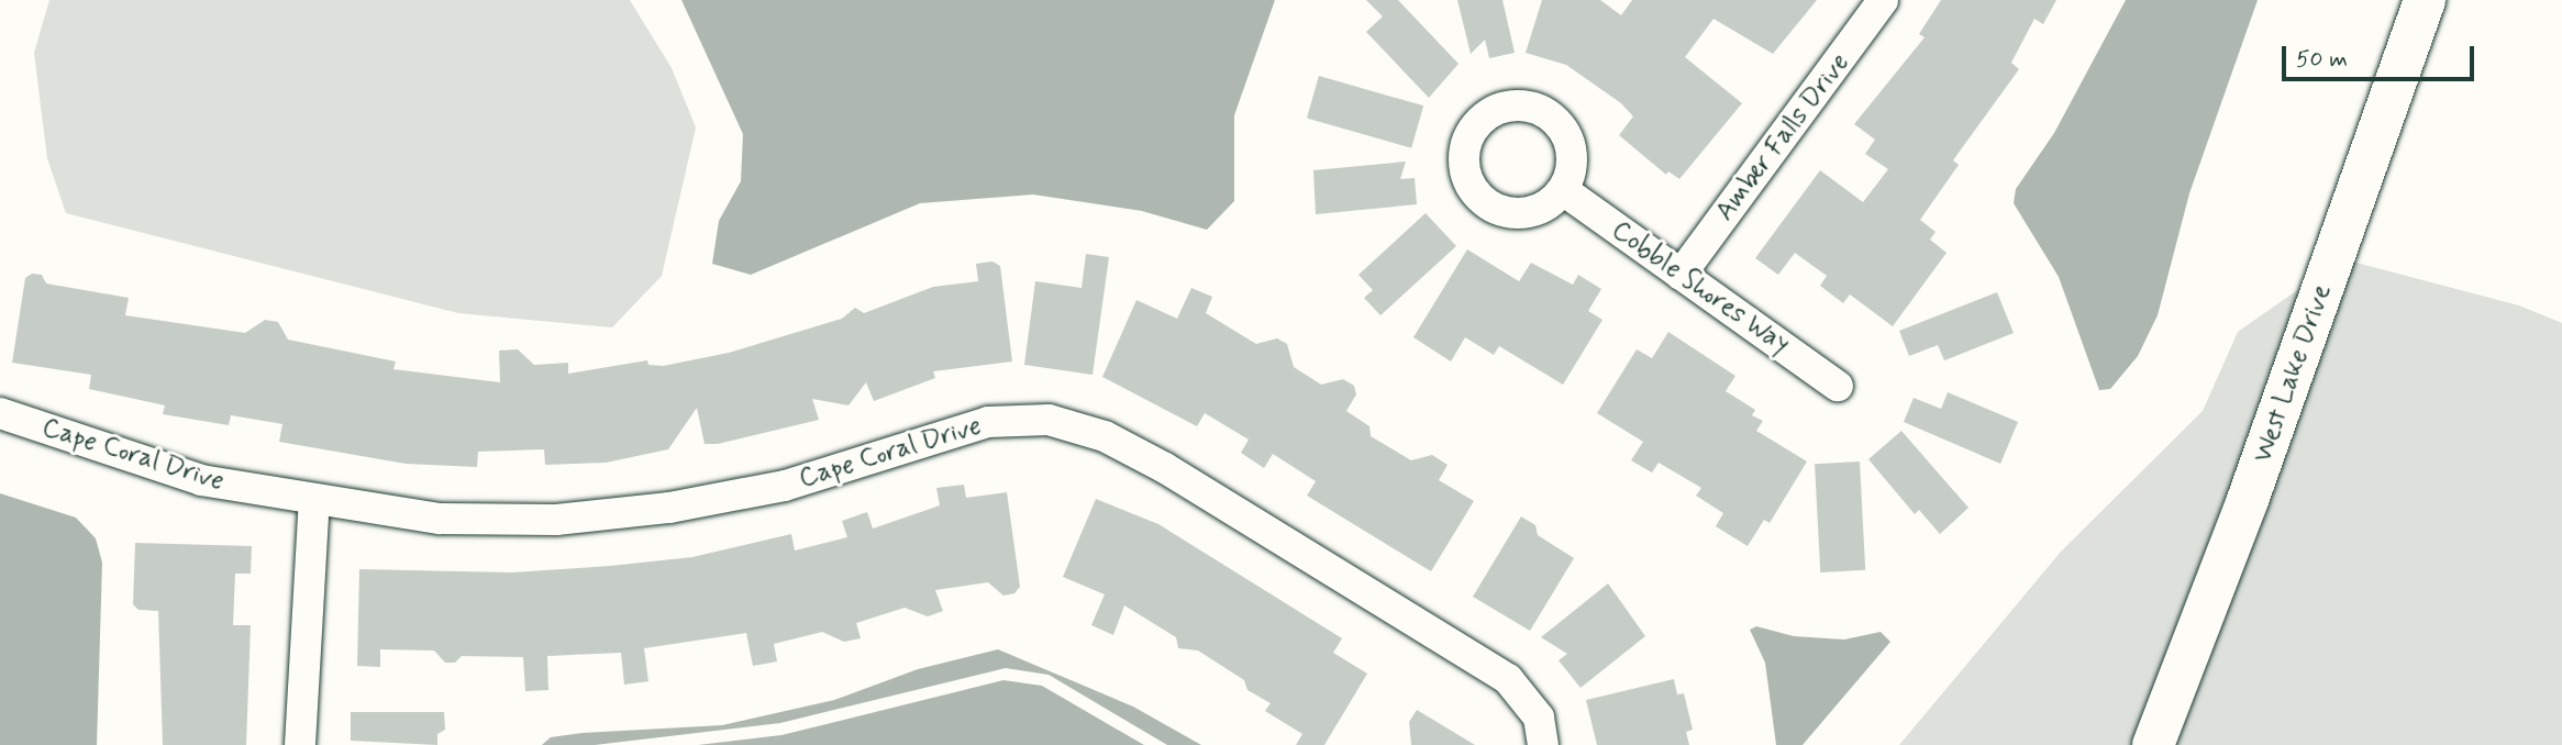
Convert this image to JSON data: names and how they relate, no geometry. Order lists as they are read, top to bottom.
{
  "streets": {
    "street": [
      "Amber Falls Drive",
      "Cobble Shores Way",
      "West Lake Drive",
      "Cape Coral Drive"
    ]
  },
  "crossings": [
    ["Amber Falls Drive", "Cobble Shores Way"]
  ],
  "scale_bar": "50 m"
}
